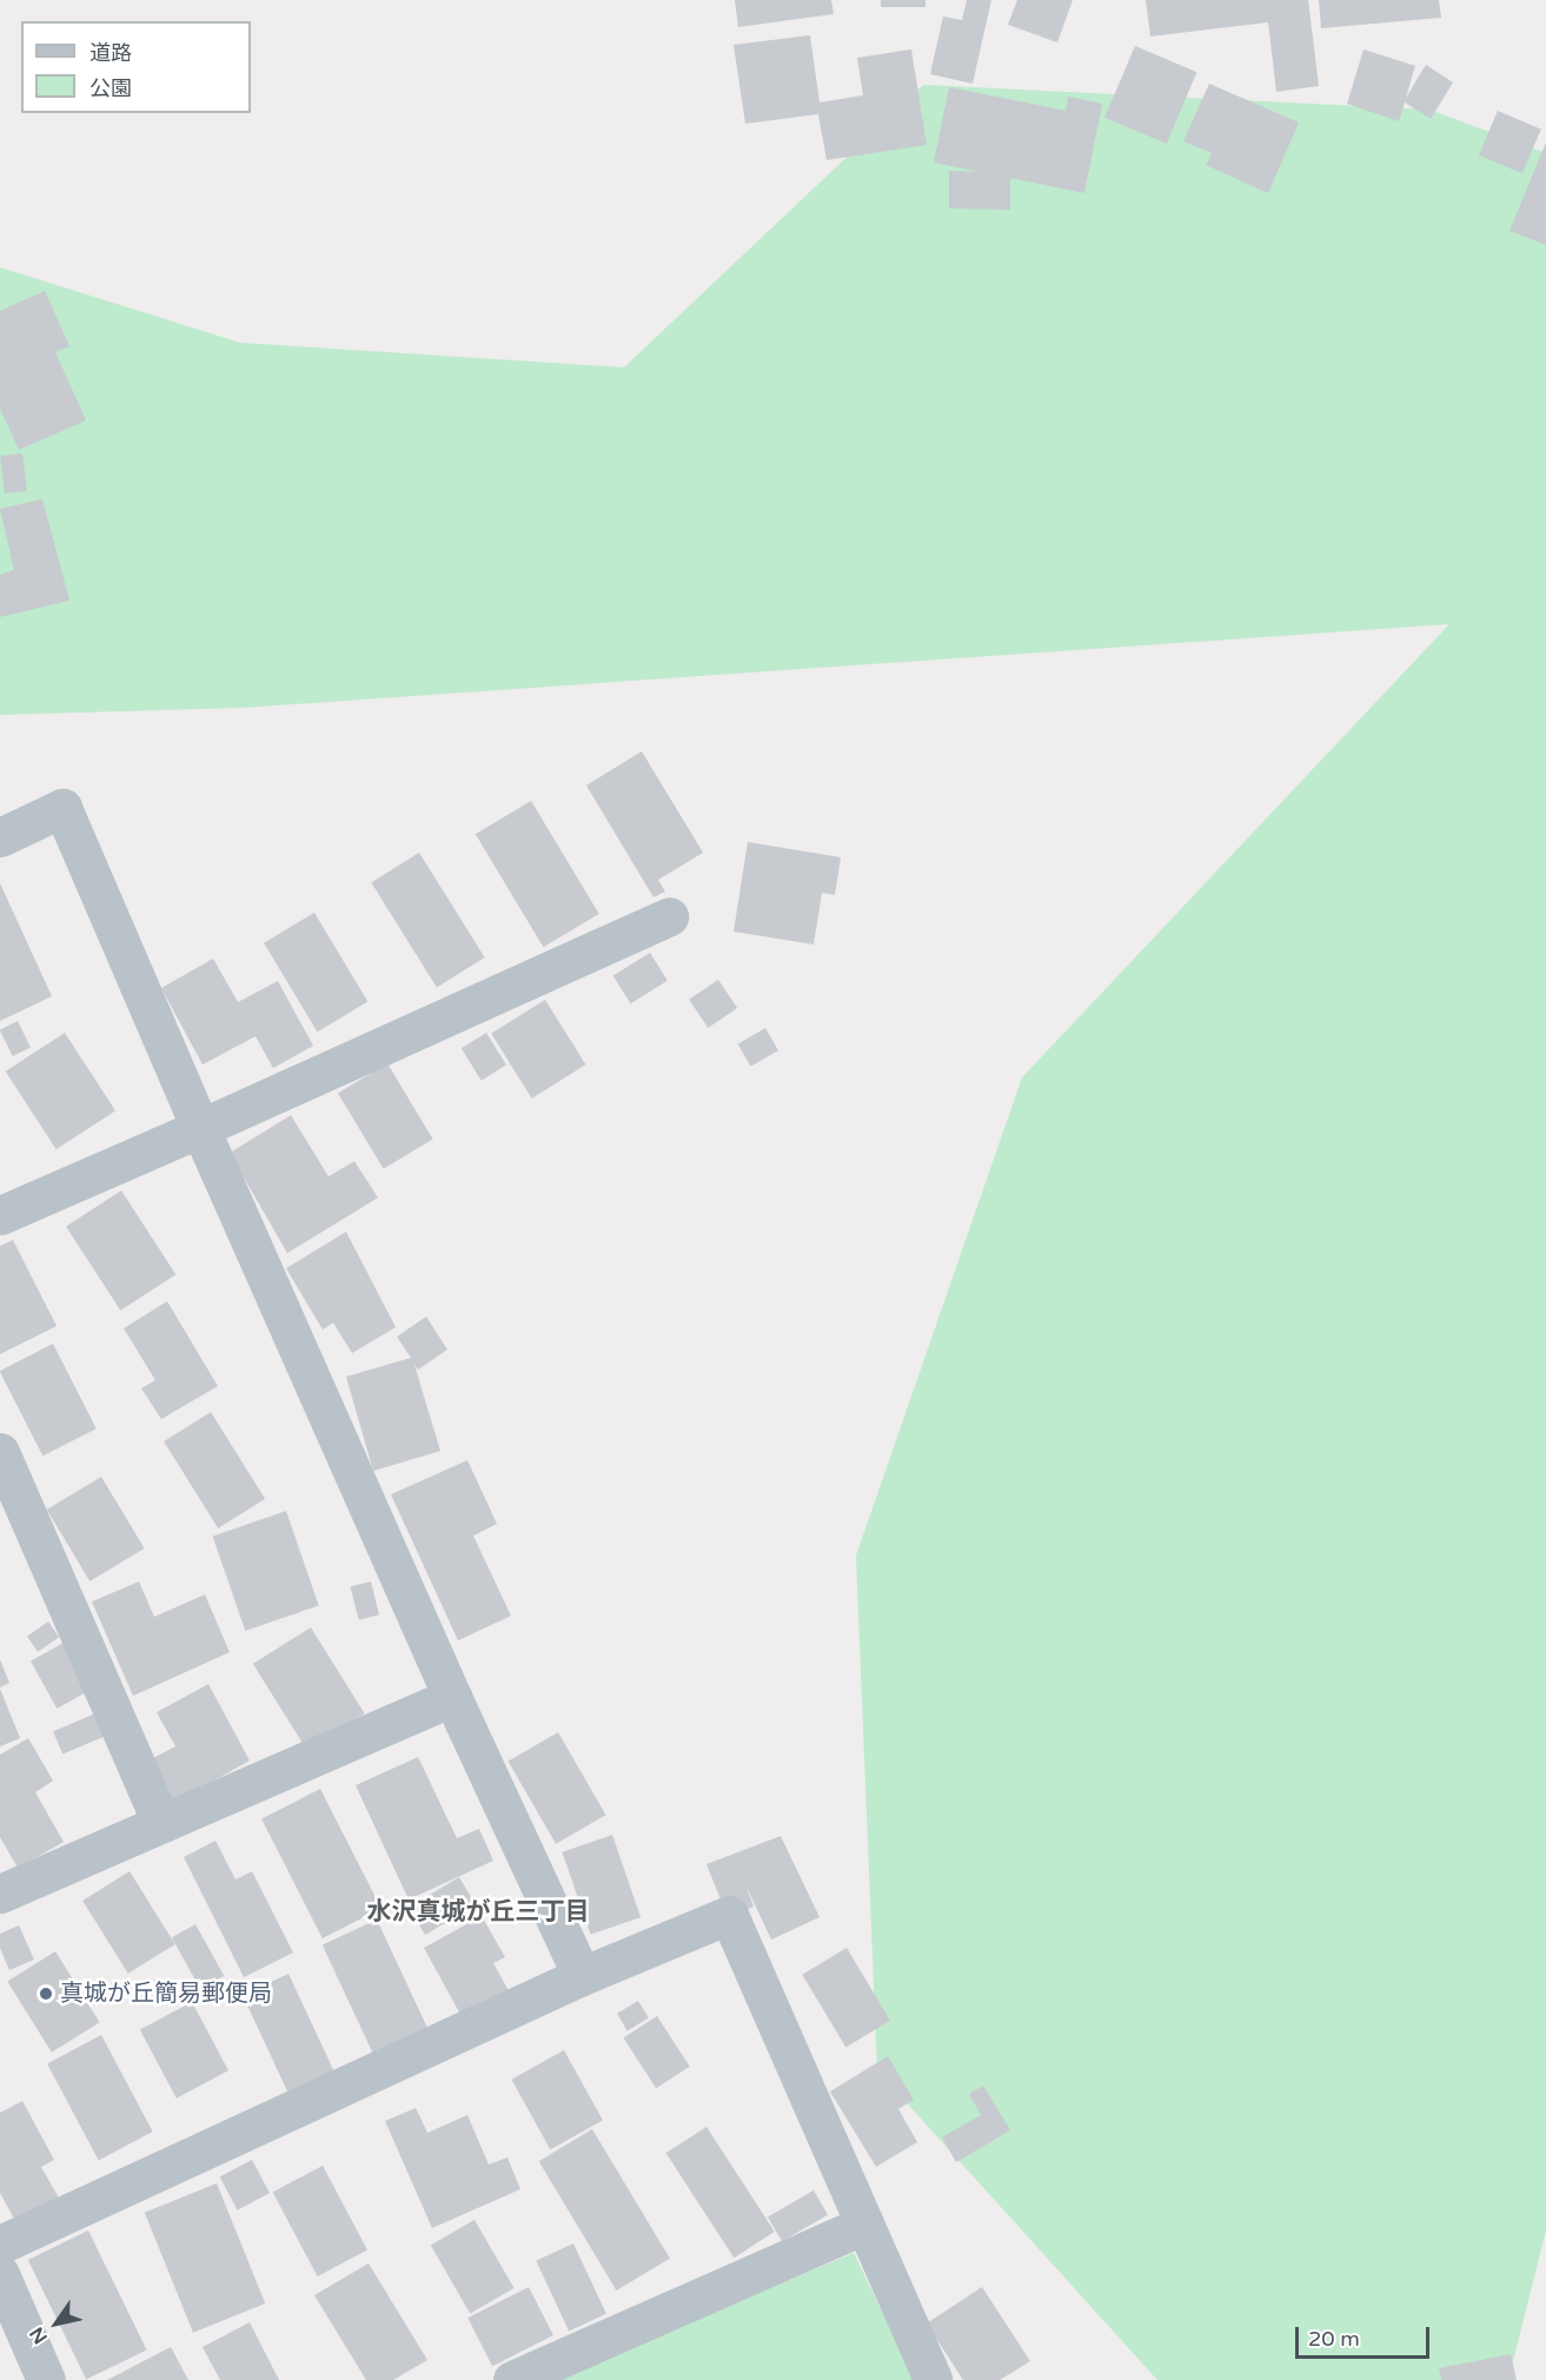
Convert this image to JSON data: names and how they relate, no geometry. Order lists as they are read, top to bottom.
{
  "districts": ["水沢真城が丘三丁目"],
  "places": ["真城が丘簡易郵便局"],
  "legend": ["道路", "公園"],
  "scale_bar": "20 m",
  "north": "bottom left"
}
